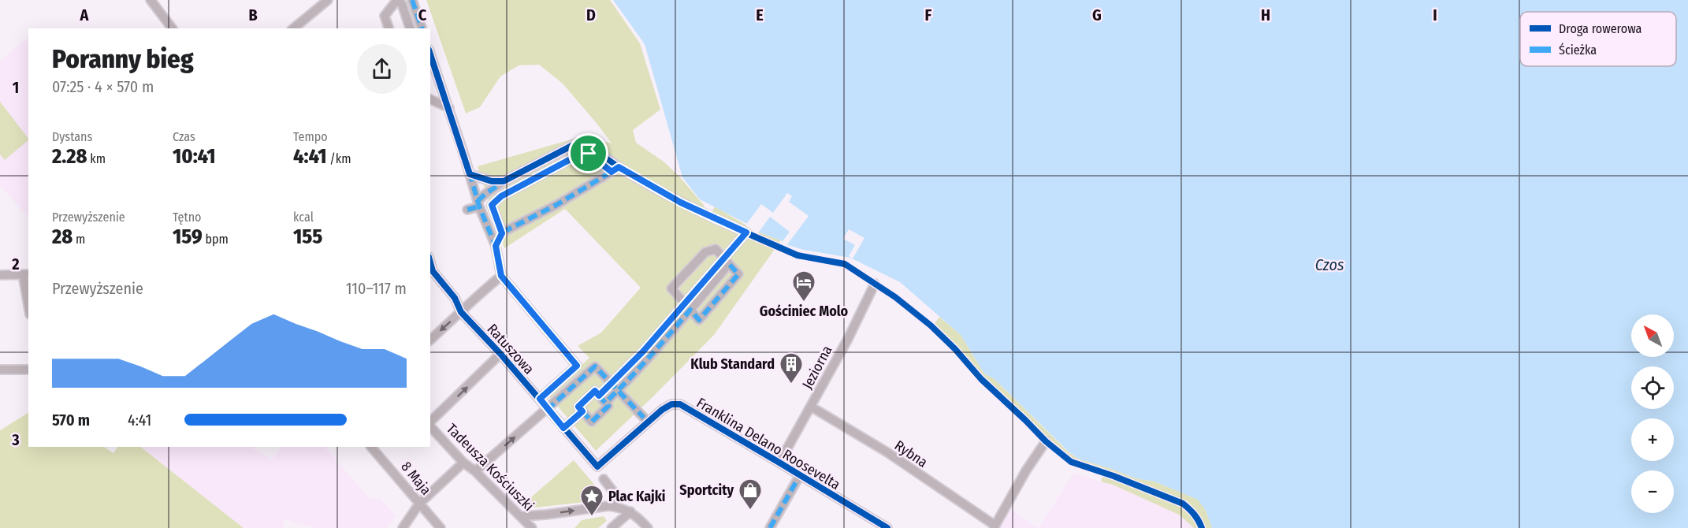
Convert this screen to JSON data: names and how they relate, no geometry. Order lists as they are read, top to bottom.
{
  "streets": {
    "street": [
      "Ratuszowa",
      "Jeziorna",
      "Franklina Delano Roosevelta",
      "Rybna",
      "Tadeusza Kościuszki",
      "8 Maja"
    ]
  },
  "crossings": [
    ["Ratuszowa", "Franklina Delano Roosevelta"],
    ["Jeziorna", "Franklina Delano Roosevelta"],
    ["Jeziorna", "Rybna"]
  ],
  "water": ["Czos"],
  "places": {
    "hotel": ["Gościniec Molo"],
    "building": ["Klub Standard"],
    "shop": ["Sportcity"],
    "place": ["Plac Kajki"]
  },
  "legend": ["Droga rowerowa", "Ścieżka"],
  "north": "top left",
  "page": {
    "heading": ["Poranny bieg", "07:25 · 4 × 570 m"],
    "stats": [
      ["Dystans", "2.28 km"],
      ["Czas", "10:41"],
      ["Tempo", "4:41 /km"],
      ["Przewyższenie", "28 m"],
      ["Tętno", "159 bpm"],
      ["kcal", "155"]
    ],
    "chart": ["Przewyższenie", "110–117 m"],
    "map_buttons": ["+", "−"],
    "list": [
      {
        "name": "570 m",
        "note": "4:41"
      }
    ]
  },
  "grid": {
    "columns": [
      "A",
      "B",
      "C",
      "D",
      "E",
      "F",
      "G",
      "H",
      "I"
    ],
    "rows": ["1", "2", "3"]
  }
}
